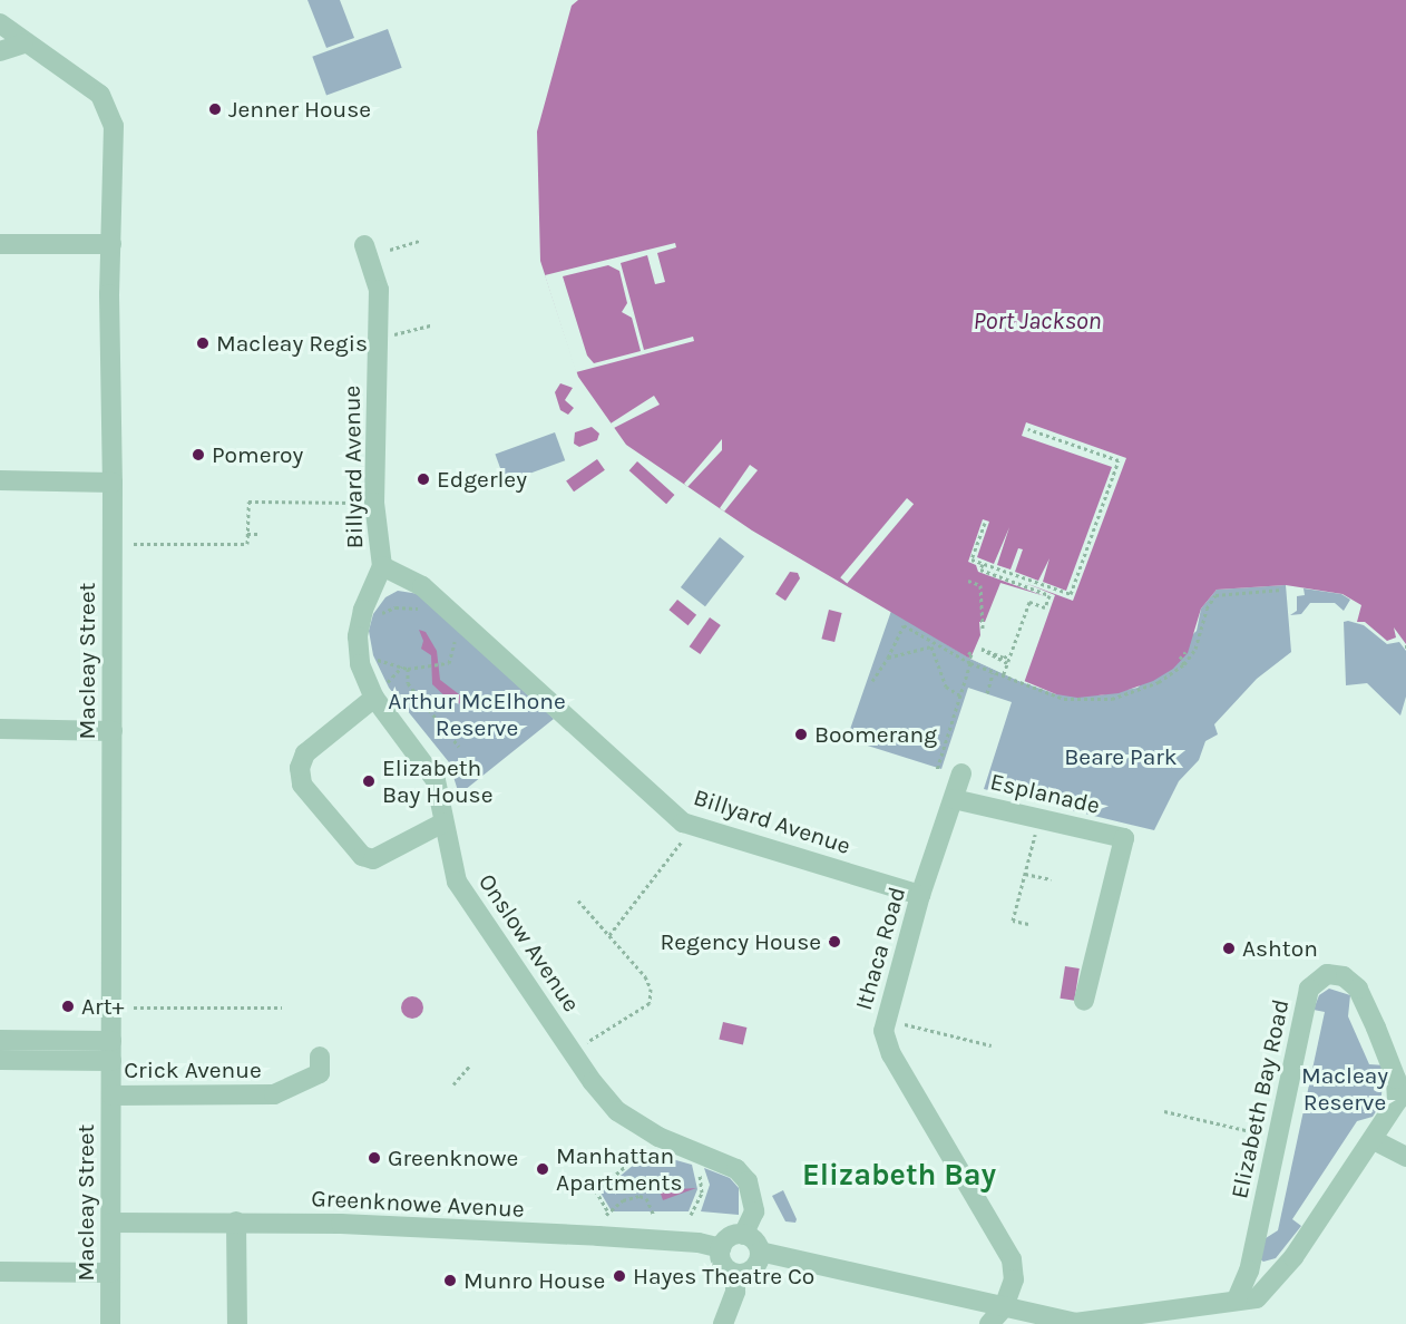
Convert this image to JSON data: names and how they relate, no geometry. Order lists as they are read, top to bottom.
{
  "streets": {
    "street": [
      "Billyard Avenue",
      "Macleay Street",
      "Esplanade",
      "Onslow Avenue",
      "Ithaca Road",
      "Crick Avenue",
      "Elizabeth Bay Road",
      "Greenknowe Avenue"
    ]
  },
  "crossings": [
    ["Billyard Avenue", "Onslow Avenue"],
    ["Billyard Avenue", "Ithaca Road"],
    ["Macleay Street", "Crick Avenue"],
    ["Macleay Street", "Greenknowe Avenue"],
    ["Esplanade", "Ithaca Road"],
    ["Onslow Avenue", "Elizabeth Bay Road"],
    ["Onslow Avenue", "Greenknowe Avenue"],
    ["Ithaca Road", "Elizabeth Bay Road"],
    ["Elizabeth Bay Road", "Greenknowe Avenue"]
  ],
  "districts": ["Elizabeth Bay"],
  "water": ["Port Jackson"],
  "parks": ["Arthur McElhone Reserve", "Beare Park", "Macleay Reserve"],
  "places": [
    "Jenner House",
    "Macleay Regis",
    "Pomeroy",
    "Edgerley",
    "Boomerang",
    "Elizabeth Bay House",
    "Regency House",
    "Ashton",
    "Art+",
    "Greenknowe",
    "Manhattan Apartments",
    "Hayes Theatre Co",
    "Munro House"
  ]
}
